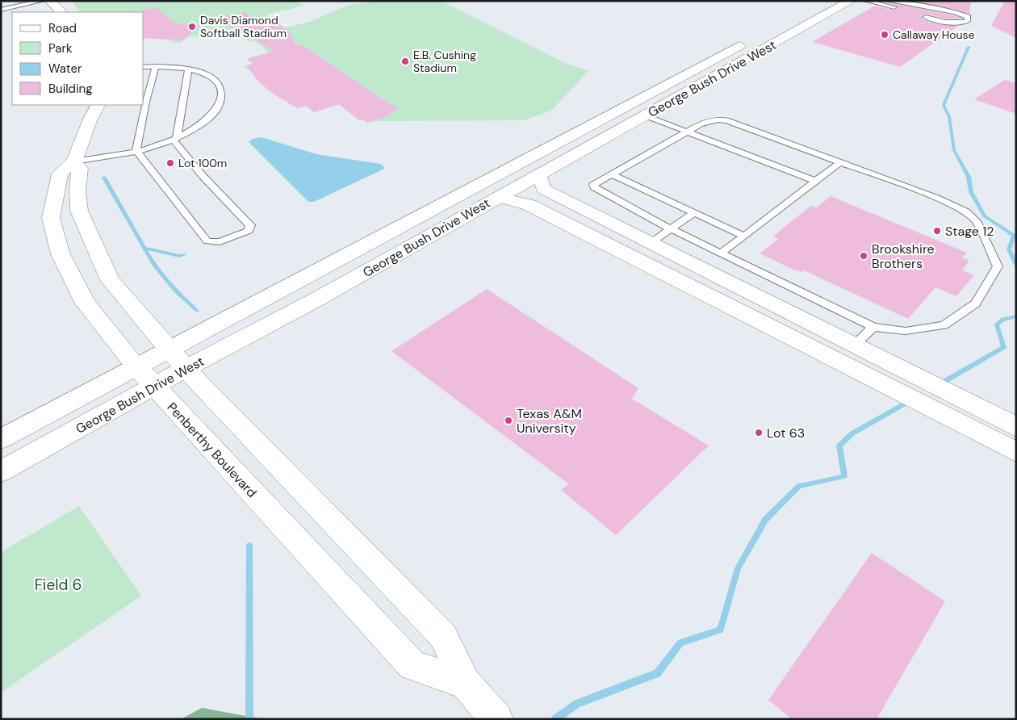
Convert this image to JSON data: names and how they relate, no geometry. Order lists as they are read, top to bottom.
{
  "streets": {
    "street": ["George Bush Drive West", "Penberthy Boulevard"]
  },
  "crossings": [
    ["George Bush Drive West", "Penberthy Boulevard"]
  ],
  "parks": ["Field 6"],
  "places": [
    "Davis Diamond Softball Stadium",
    "Callaway House",
    "E.B. Cushing Stadium",
    "Lot 100m",
    "Stage 12",
    "Brookshire Brothers",
    "Texas A&M University",
    "Lot 63"
  ],
  "legend": [
    "Road",
    "Park",
    "Water",
    "Building"
  ]
}
